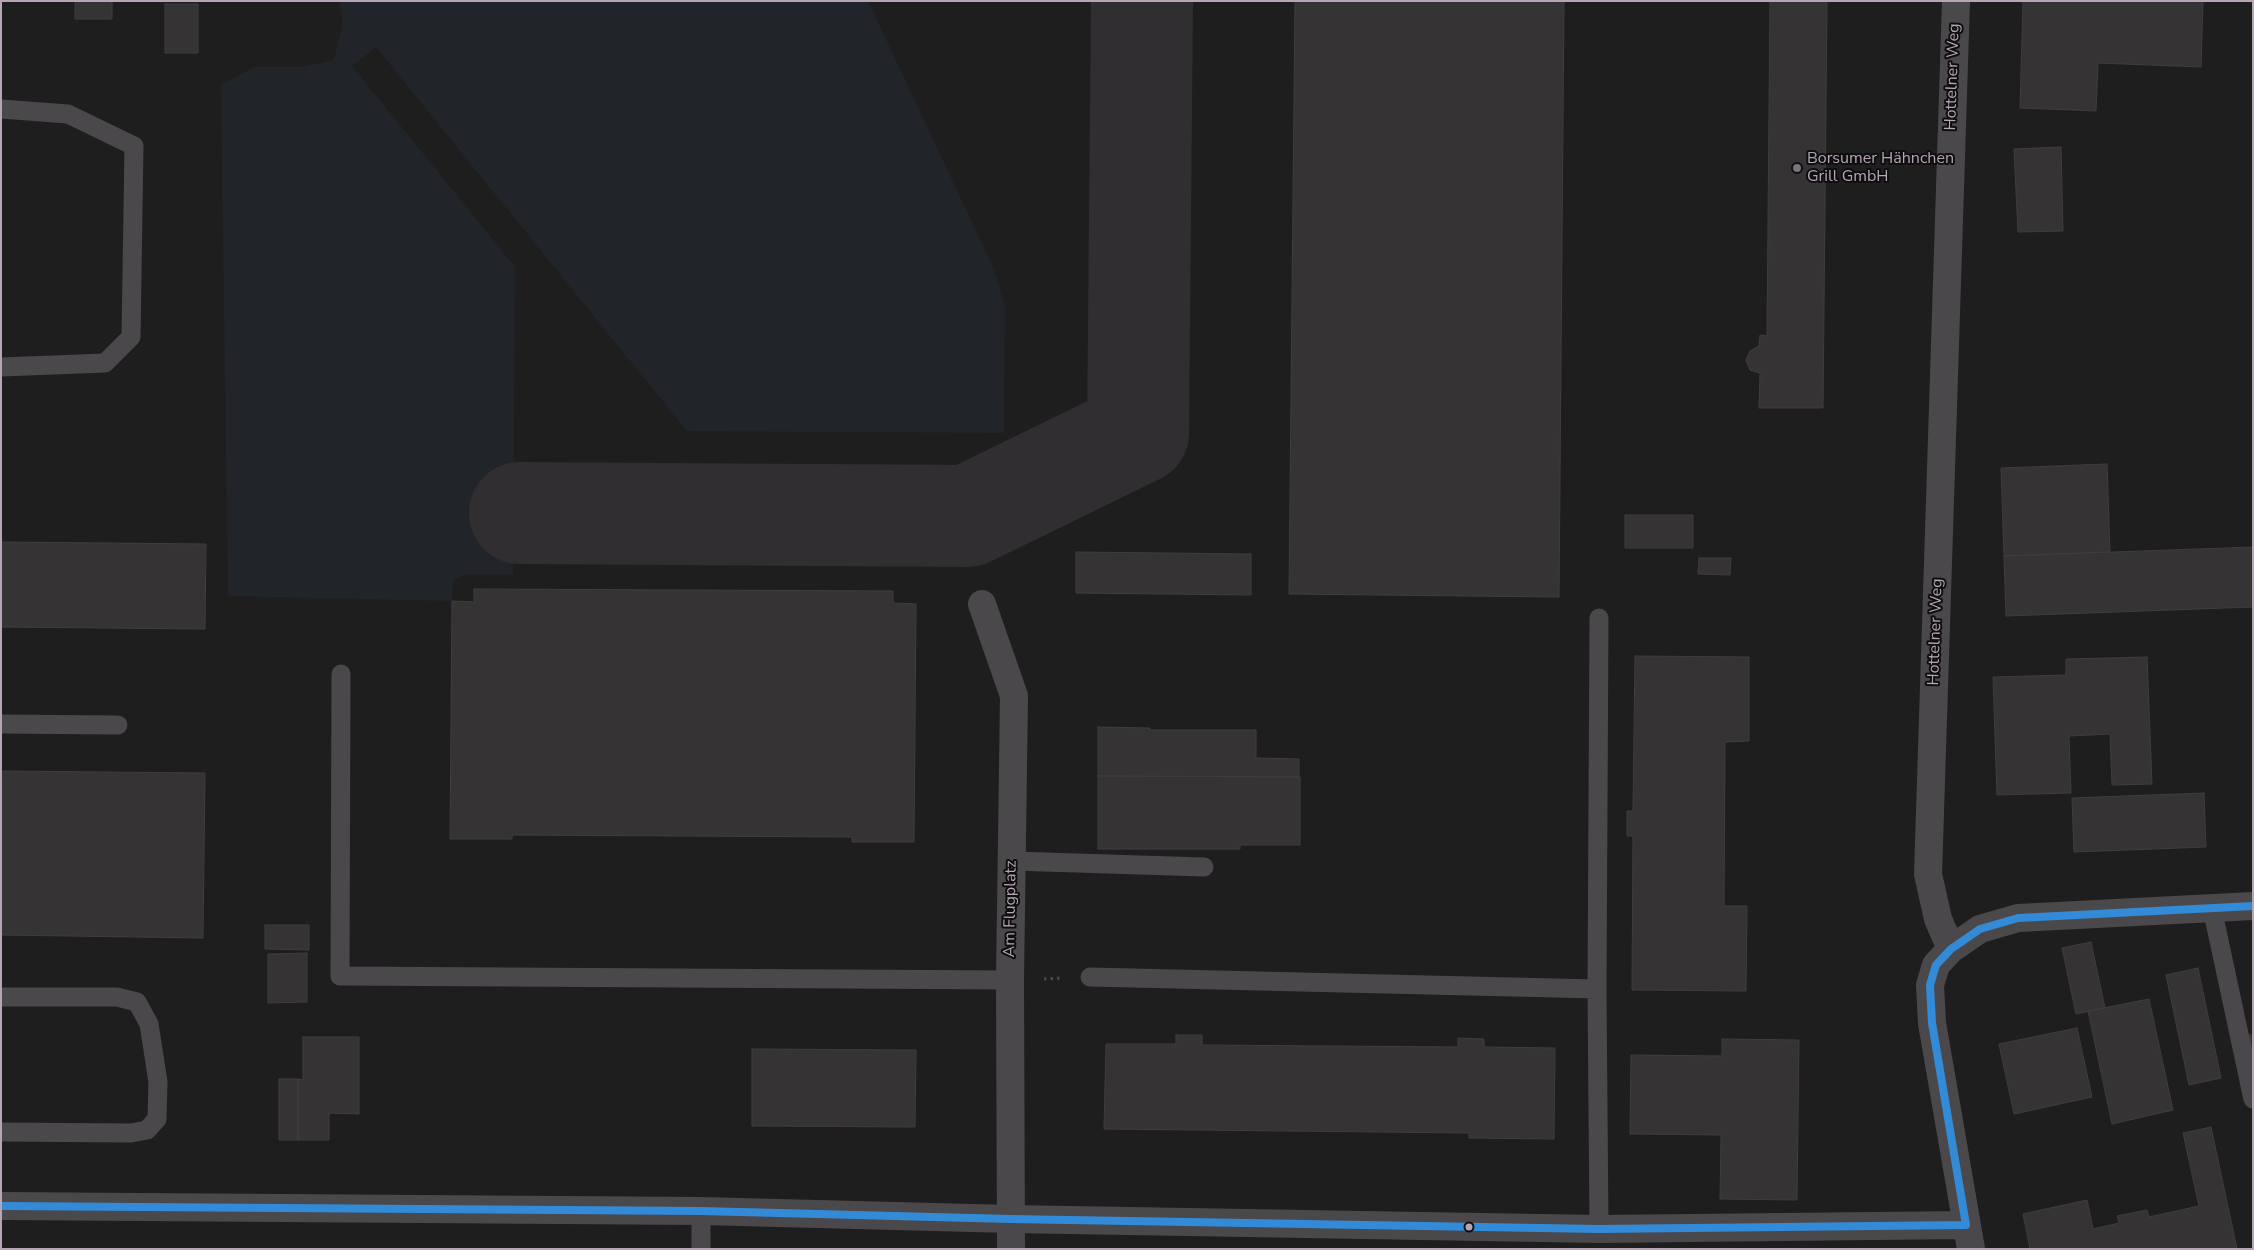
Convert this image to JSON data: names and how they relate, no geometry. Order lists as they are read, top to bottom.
{
  "streets": {
    "street": ["Hottelner Weg", "Am Flugplatz"]
  },
  "places": ["Borsumer Hähnchen Grill GmbH"]
}
